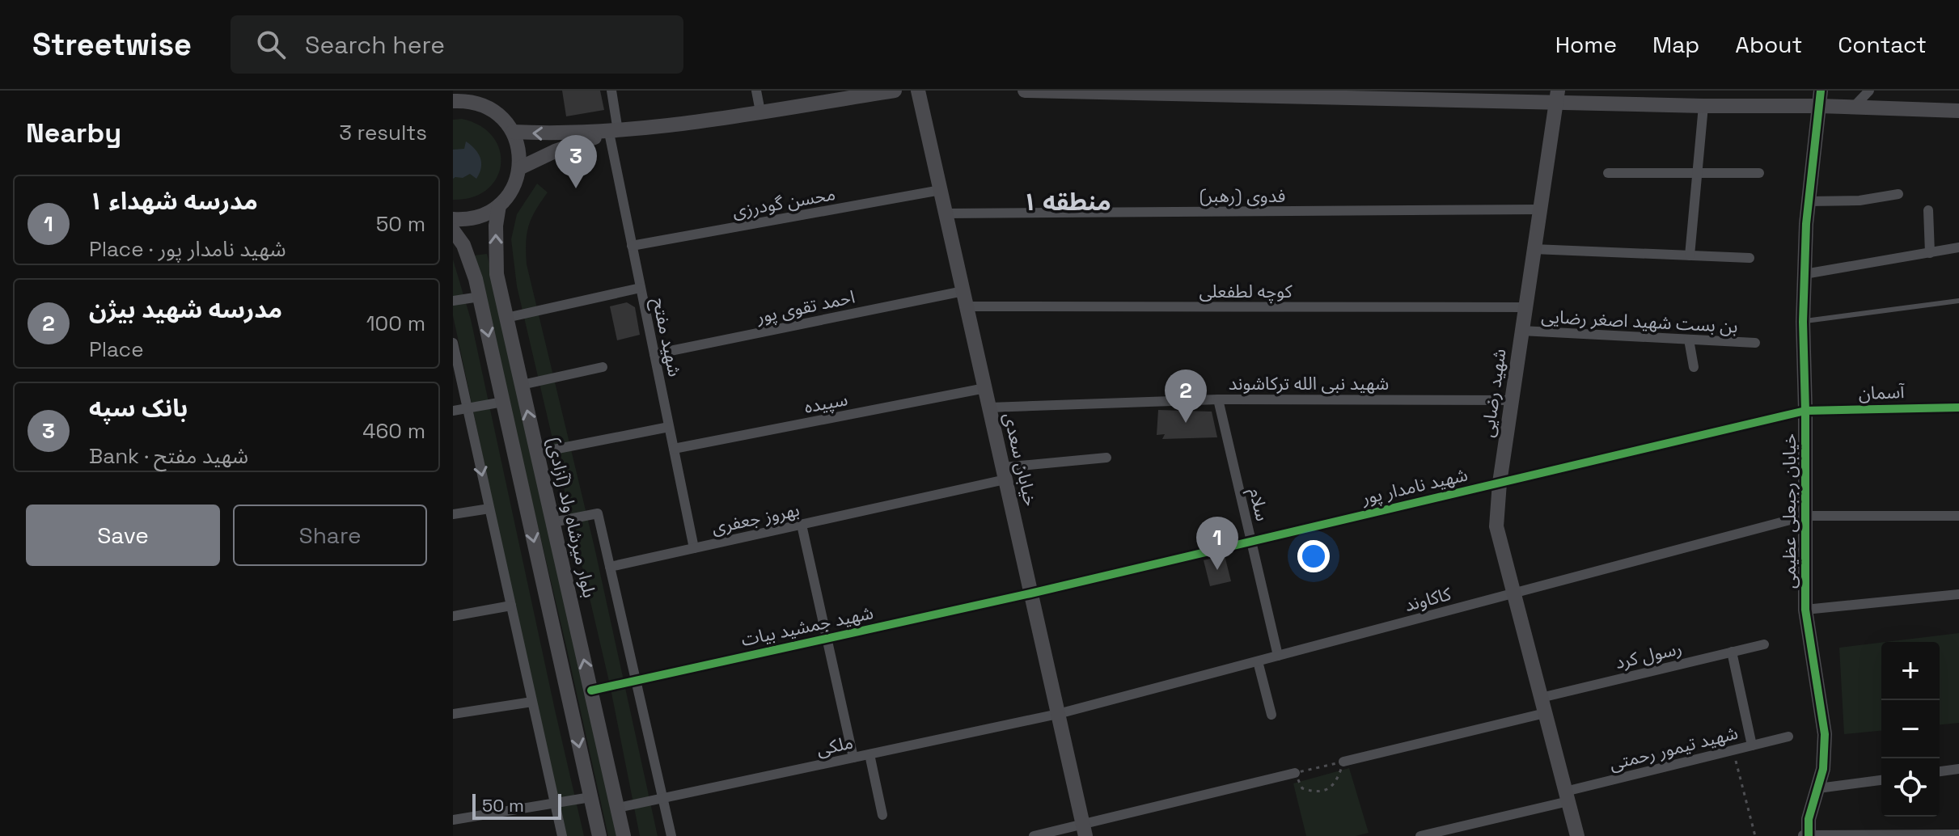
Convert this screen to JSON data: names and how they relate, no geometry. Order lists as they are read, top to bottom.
{
  "streets": {
    "main road": [
      "شهید رضایی",
      "خیابان سعدی",
      "خیابان رجبعلی عظیمی",
      "بلوار میرشاه ولد (آزادی)"
    ],
    "street": [
      "فدوی (رهبر)",
      "محسن گودرزی",
      "کوچه لطفعلی",
      "احمد تقوی پور",
      "بن بست شهید اصغر رضایی",
      "شهید مفتح",
      "شهید نبی الله ترکاشوند",
      "آسمان",
      "سپیده",
      "شهید نامدار پور",
      "سلام",
      "بهروز جعفری",
      "کاکاوند",
      "شهید جمشید بیات",
      "رسول کرد",
      "ملکی",
      "شهید تیمور رحمتی"
    ]
  },
  "crossings": [
    ["فدوی (رهبر)", "شهید رضایی"],
    ["فدوی (رهبر)", "خیابان سعدی"],
    ["محسن گودرزی", "شهید مفتح"],
    ["محسن گودرزی", "خیابان سعدی"],
    ["کوچه لطفعلی", "شهید رضایی"],
    ["کوچه لطفعلی", "خیابان سعدی"],
    ["احمد تقوی پور", "شهید مفتح"],
    ["احمد تقوی پور", "خیابان سعدی"],
    ["بن بست شهید اصغر رضایی", "شهید رضایی"],
    ["شهید مفتح", "سپیده"],
    ["شهید مفتح", "بهروز جعفری"],
    ["شهید نبی الله ترکاشوند", "شهید رضایی"],
    ["شهید نبی الله ترکاشوند", "خیابان سعدی"],
    ["شهید نبی الله ترکاشوند", "سلام"],
    ["آسمان", "شهید نامدار پور"],
    ["آسمان", "خیابان رجبعلی عظیمی"],
    ["شهید رضایی", "شهید نامدار پور"],
    ["شهید رضایی", "کاکاوند"],
    ["شهید رضایی", "رسول کرد"],
    ["شهید رضایی", "شهید تیمور رحمتی"],
    ["سپیده", "خیابان سعدی"],
    ["خیابان سعدی", "شهید نامدار پور"],
    ["خیابان سعدی", "بهروز جعفری"],
    ["خیابان سعدی", "کاکاوند"],
    ["خیابان سعدی", "شهید جمشید بیات"],
    ["خیابان سعدی", "ملکی"],
    ["شهید نامدار پور", "سلام"],
    ["شهید نامدار پور", "خیابان رجبعلی عظیمی"],
    ["شهید نامدار پور", "شهید جمشید بیات"],
    ["سلام", "کاکاوند"],
    ["خیابان رجبعلی عظیمی", "کاکاوند"],
    ["بلوار میرشاه ولد (آزادی)", "شهید جمشید بیات"],
    ["بلوار میرشاه ولد (آزادی)", "ملکی"],
    ["کاکاوند", "ملکی"]
  ],
  "districts": ["منطقه ۱"],
  "scale_bar": "50 m",
  "page": {
    "header": "Streetwise",
    "search": "Search here",
    "nav": [
      "Home",
      "Map",
      "About",
      "Contact"
    ],
    "heading": ["Nearby", "3 results"],
    "pins": ["3", "2", "1"],
    "list": [
      {
        "mark": "1",
        "name": "مدرسه شهداء ۱",
        "note": "Place · شهید نامدار پور",
        "value": "50 m"
      },
      {
        "mark": "2",
        "name": "مدرسه شهید بیژن",
        "note": "Place",
        "value": "100 m"
      },
      {
        "mark": "3",
        "name": "بانک سپه",
        "note": "Bank · شهید مفتح",
        "value": "460 m"
      }
    ],
    "buttons": ["Save", "Share"],
    "map_buttons": ["+", "−"],
    "scale": "50 m"
  }
}
